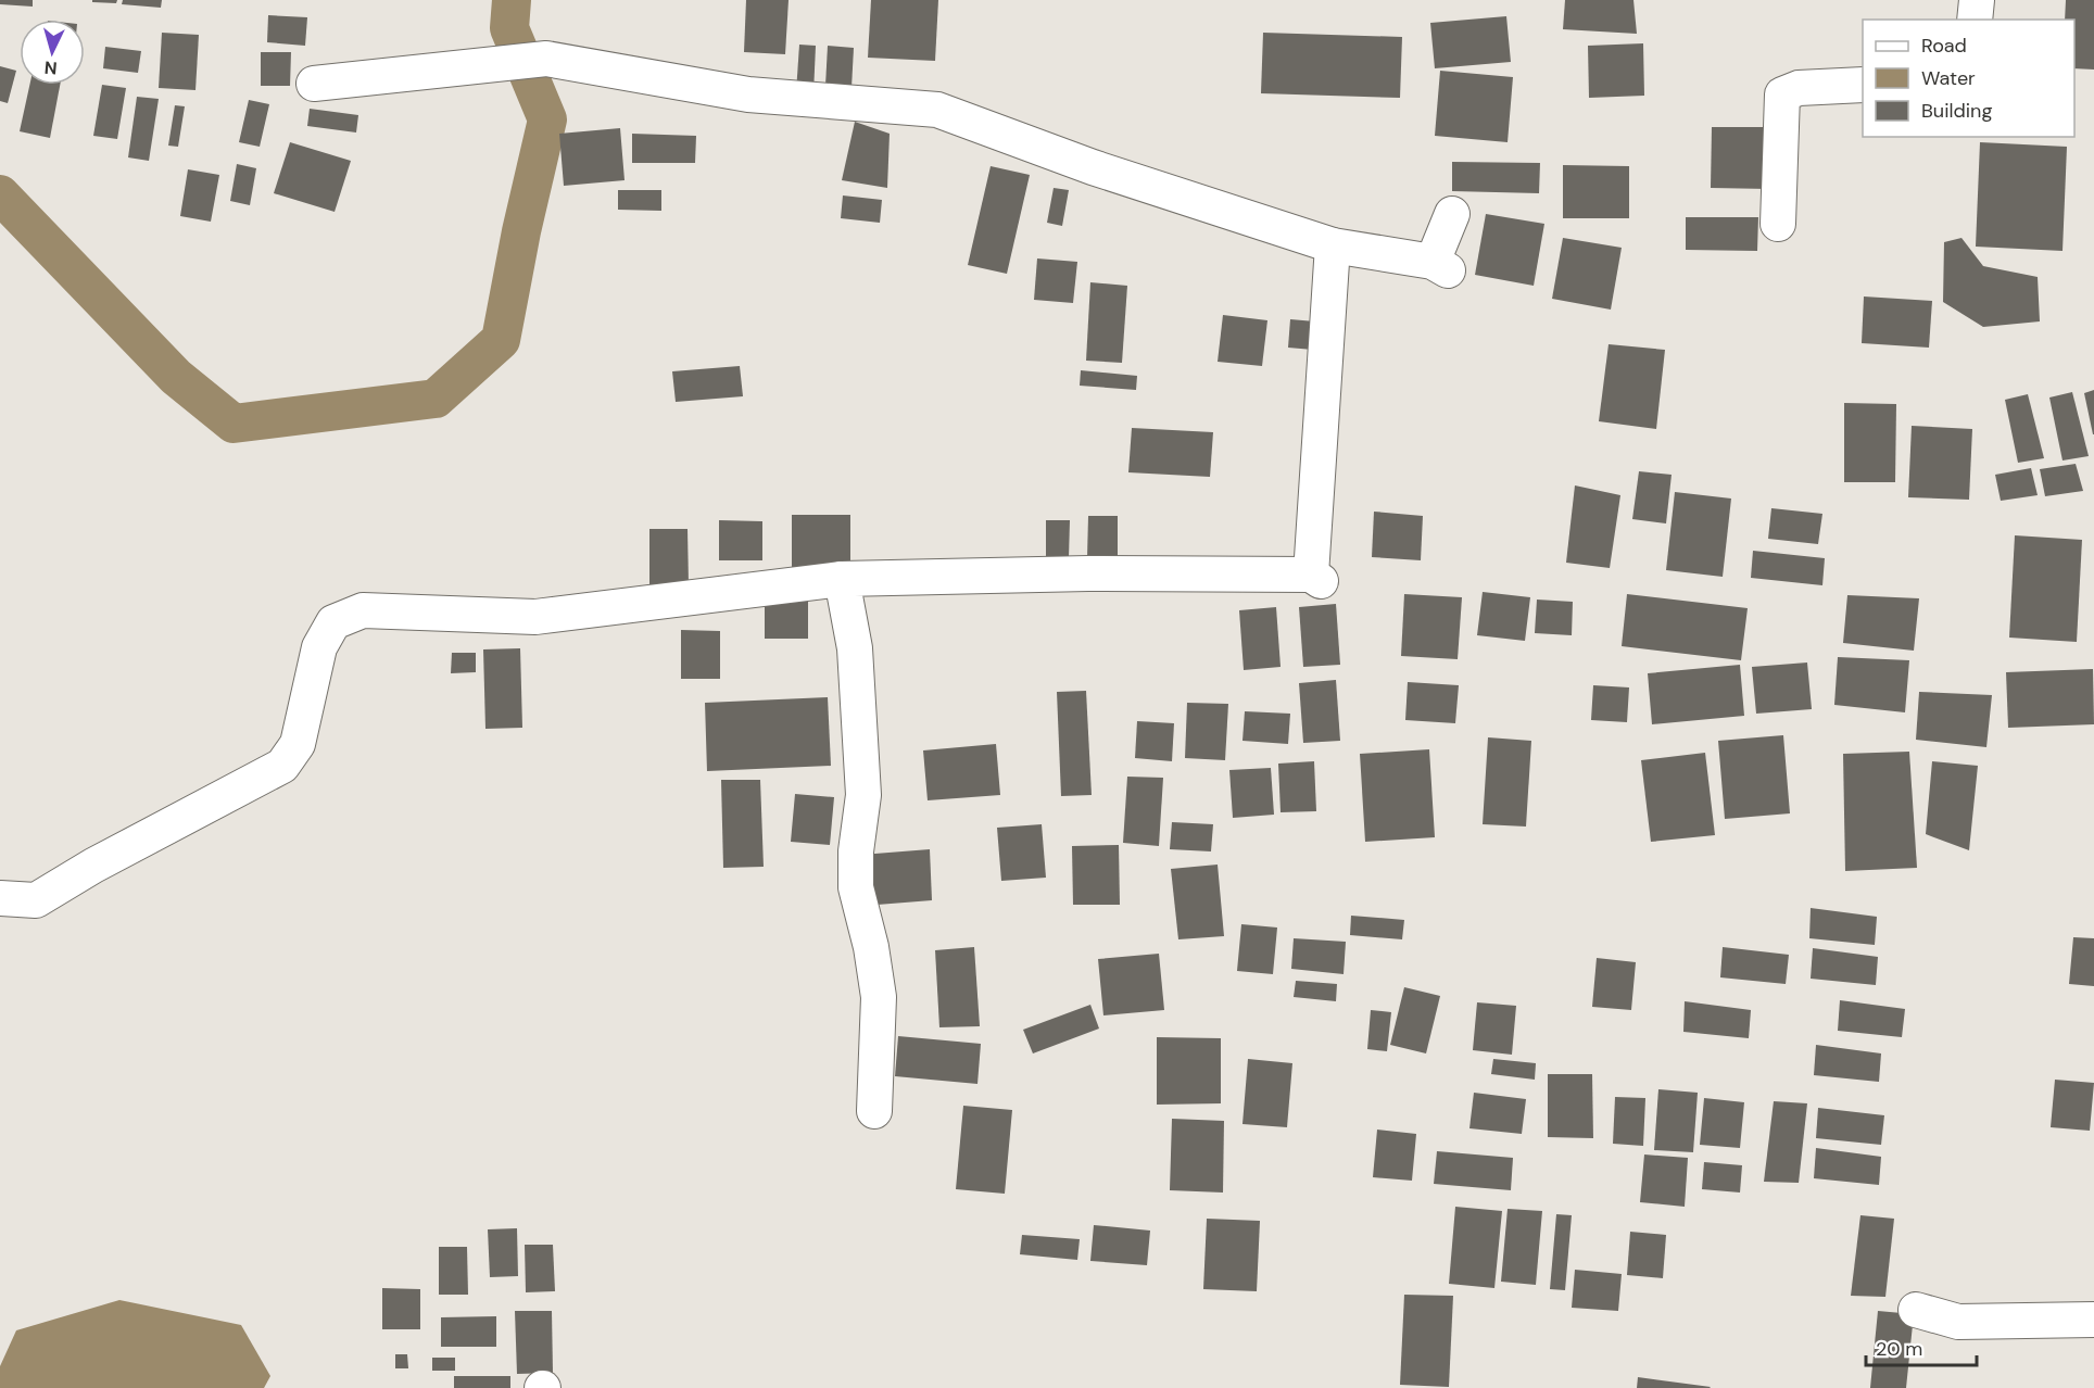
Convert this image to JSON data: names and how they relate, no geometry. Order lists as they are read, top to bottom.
{
  "legend": ["Road", "Water", "Building"],
  "scale_bar": "20 m",
  "north": "bottom"
}
